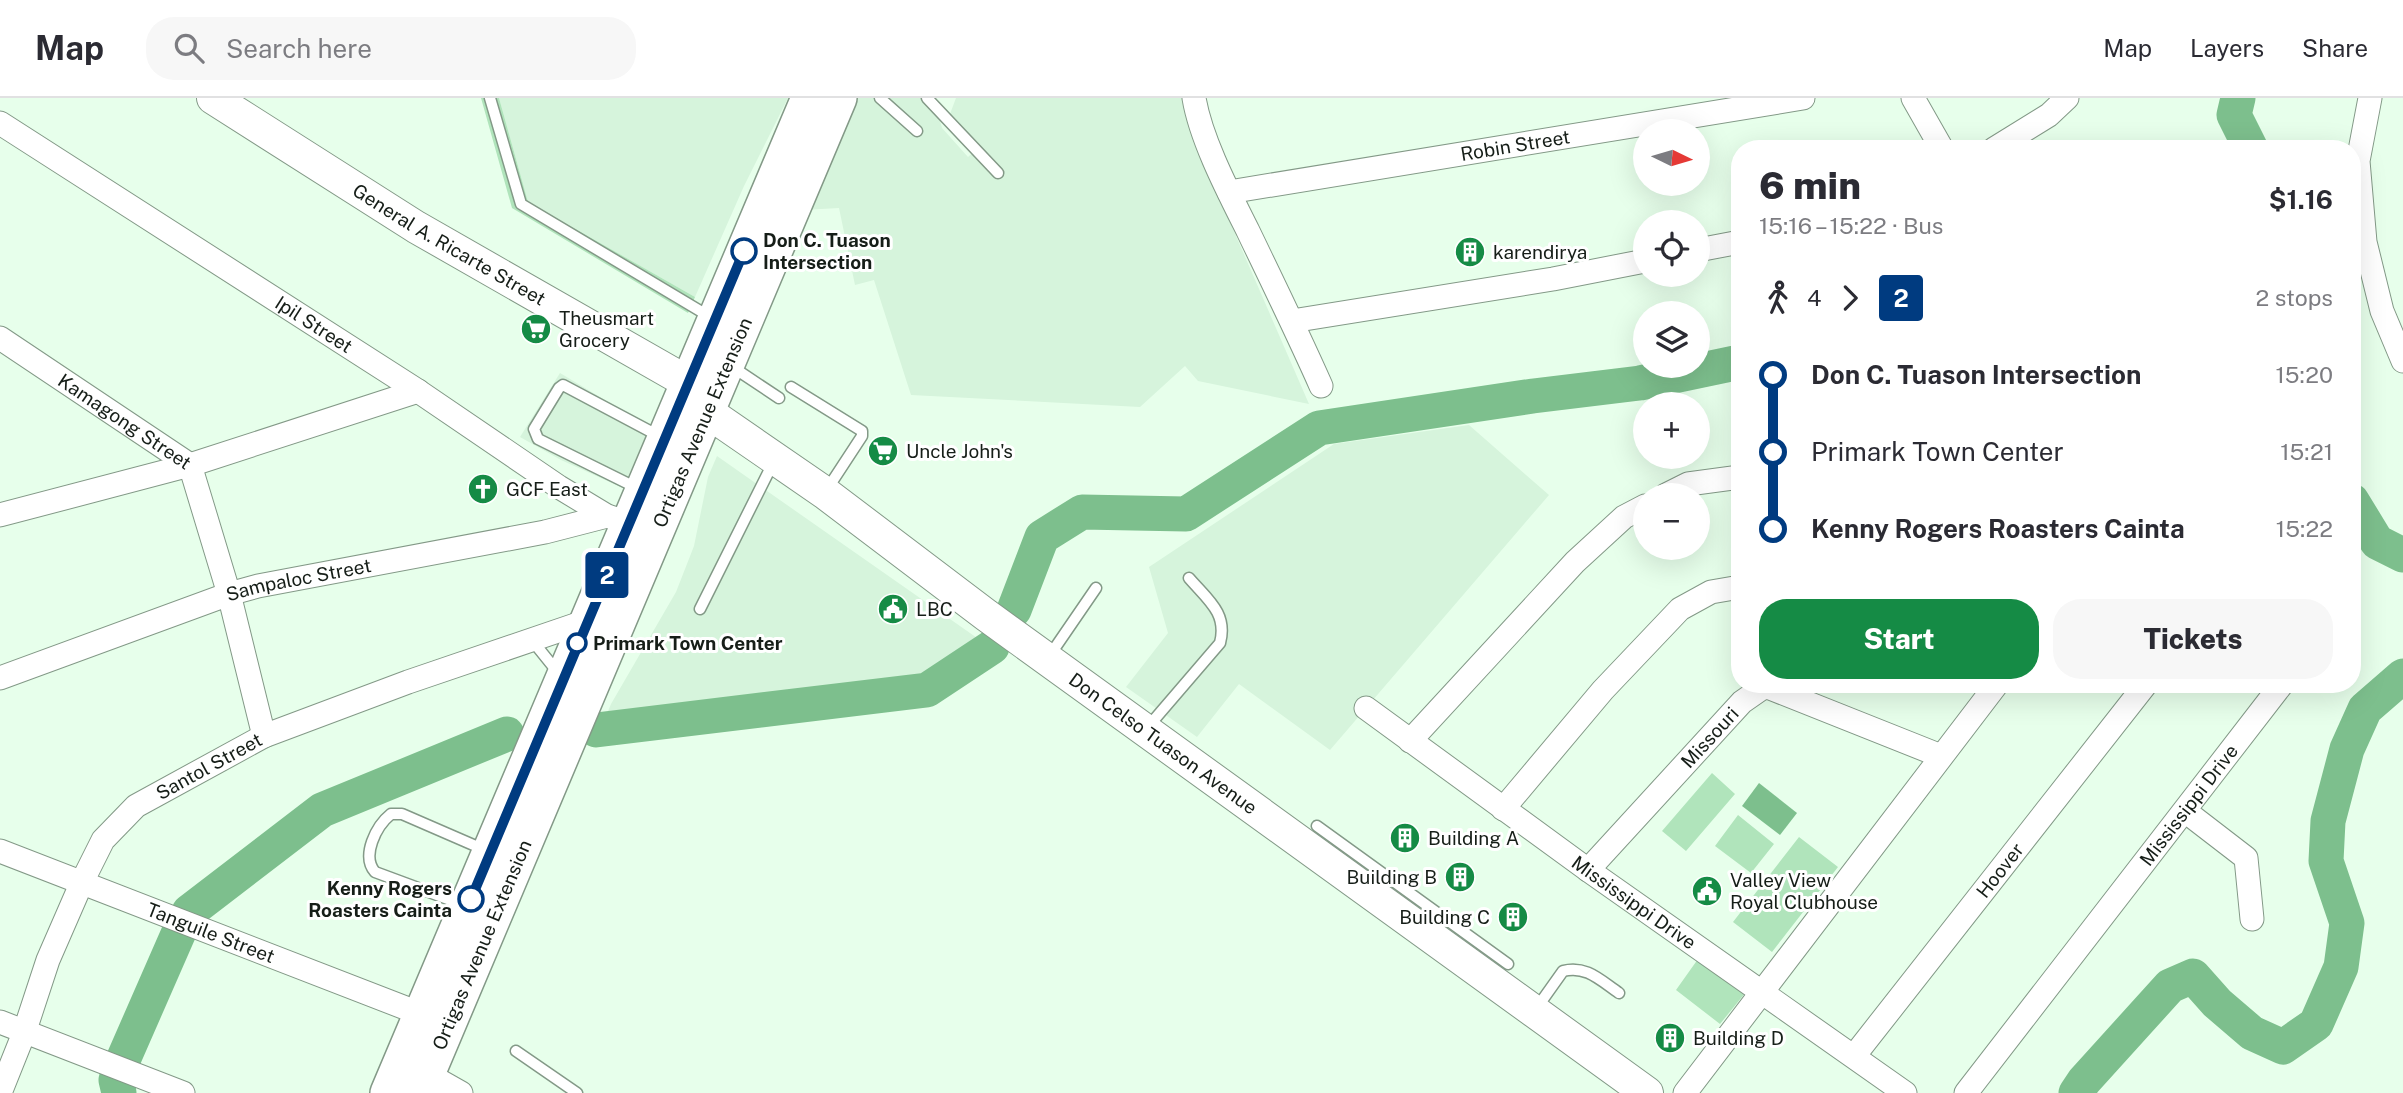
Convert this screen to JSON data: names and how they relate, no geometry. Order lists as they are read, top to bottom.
{
  "streets": {
    "main road": ["Ortigas Avenue Extension"],
    "street": [
      "Robin Street",
      "General A. Ricarte Street",
      "Ipil Street",
      "Kamagong Street",
      "Sampaloc Street",
      "Missouri",
      "Don Celso Tuason Avenue",
      "Santol Street",
      "Mississippi Drive",
      "Hoover",
      "Tanguile Street"
    ]
  },
  "crossings": [
    ["General A. Ricarte Street", "Ortigas Avenue Extension"],
    ["General A. Ricarte Street", "Don Celso Tuason Avenue"],
    ["Ipil Street", "Ortigas Avenue Extension"],
    ["Ipil Street", "Sampaloc Street"],
    ["Ortigas Avenue Extension", "Sampaloc Street"],
    ["Ortigas Avenue Extension", "Don Celso Tuason Avenue"],
    ["Ortigas Avenue Extension", "Santol Street"],
    ["Ortigas Avenue Extension", "Tanguile Street"],
    ["Kamagong Street", "Sampaloc Street"],
    ["Kamagong Street", "Santol Street"],
    ["Missouri", "Mississippi Drive"],
    ["Santol Street", "Tanguile Street"],
    ["Mississippi Drive", "Hoover"]
  ],
  "places": {
    "other": ["Don C. Tuason Intersection", "Primark Town Center", "Kenny Rogers Roasters Cainta"],
    "building": [
      "karendirya",
      "Building A",
      "Building B",
      "Building C",
      "Building D"
    ],
    "supermarket": ["Theusmart Grocery", "Uncle John's"],
    "church": ["GCF East"],
    "public building": ["LBC", "Valley View Royal Clubhouse"]
  },
  "lines": ["bus line 2"],
  "north": "right",
  "page": {
    "header": "Map",
    "search": "Search here",
    "nav": ["Map", "Layers", "Share"],
    "on_map": "2",
    "map_buttons": ["+", "−"],
    "heading": ["6 min", "15:16 – 15:22 · Bus", "$1.16"],
    "legs": ["4", "2", "2 stops"],
    "list": [
      {
        "name": "Don C. Tuason Intersection",
        "value": "15:20"
      },
      {
        "name": "Primark Town Center",
        "value": "15:21"
      },
      {
        "name": "Kenny Rogers Roasters Cainta",
        "value": "15:22"
      }
    ],
    "buttons": ["Start", "Tickets"]
  }
}
